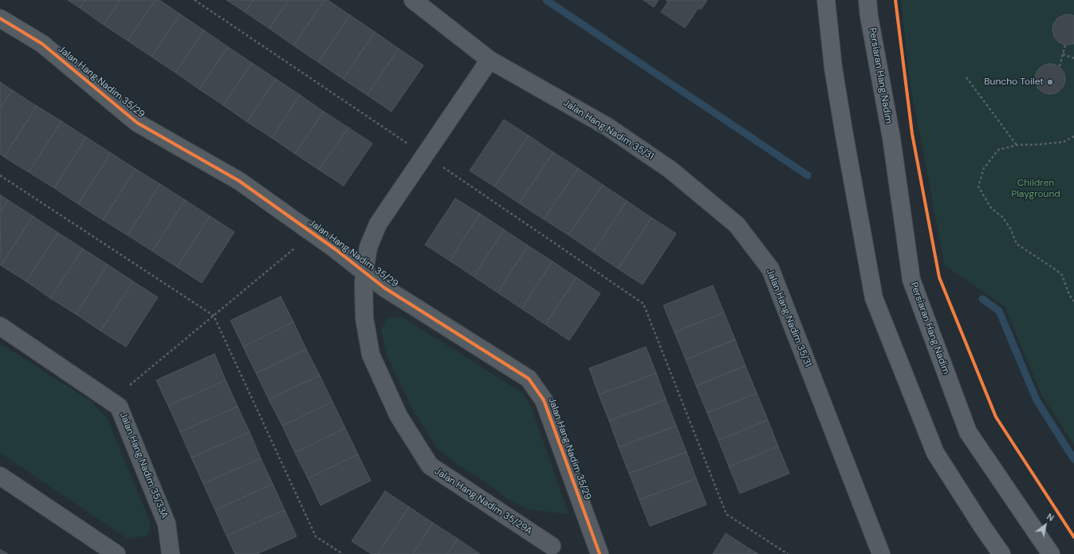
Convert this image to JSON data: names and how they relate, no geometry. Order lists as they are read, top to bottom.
{
  "streets": {
    "street": [
      "Persiaran Hang Nadim",
      "Jalan Hang Nadim 35/29",
      "Jalan Hang Nadim 35/31",
      "Jalan Hang Nadim 35/33A",
      "Jalan Hang Nadim 35/29A"
    ]
  },
  "crossings": [
    ["Jalan Hang Nadim 35/29", "Jalan Hang Nadim 35/29A"],
    ["Jalan Hang Nadim 35/31", "Jalan Hang Nadim 35/29A"]
  ],
  "parks": ["Children Playground"],
  "places": ["Buncho Toilet"],
  "north": "top right"
}
